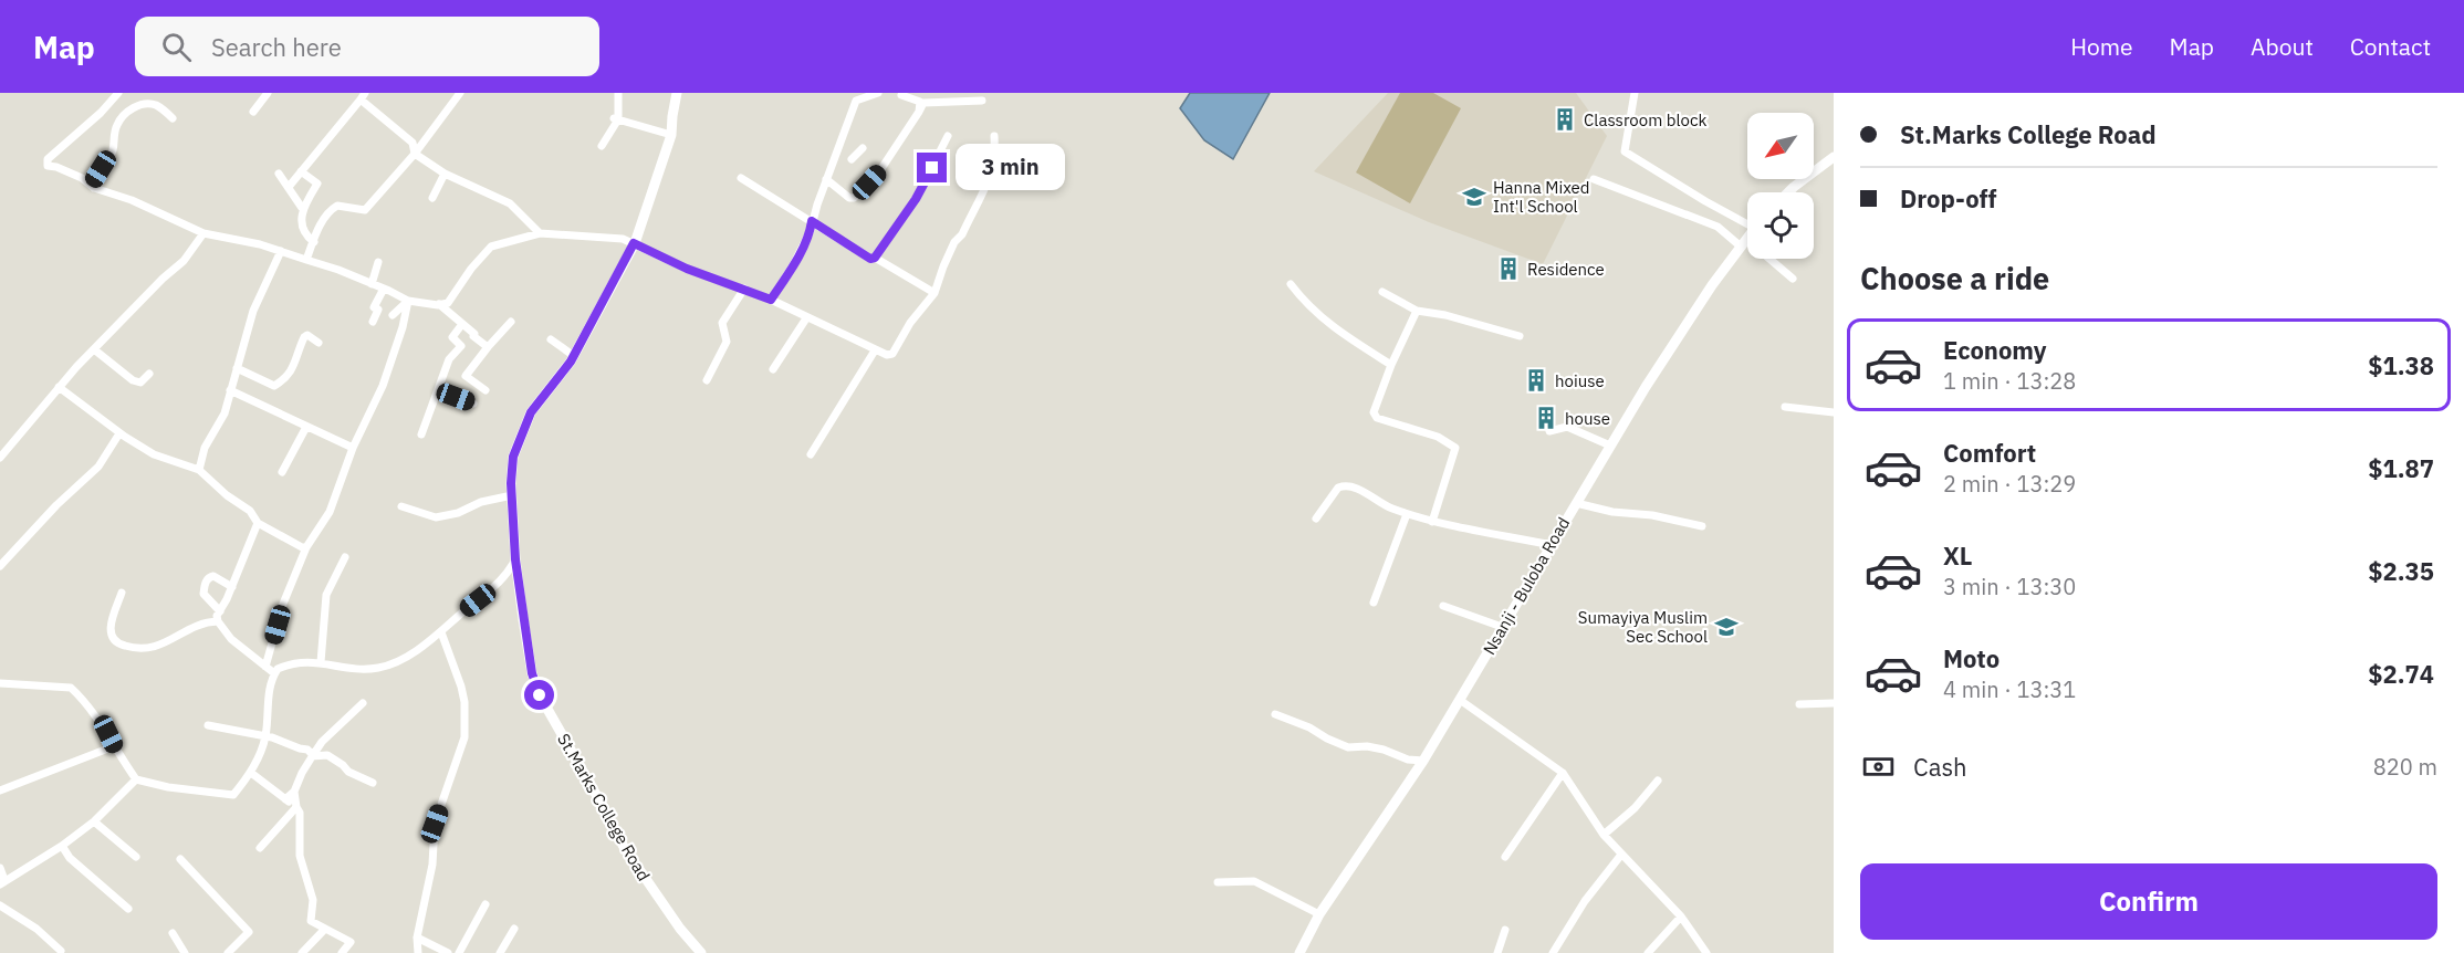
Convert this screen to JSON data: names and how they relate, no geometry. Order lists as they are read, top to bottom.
{
  "streets": {
    "main road": ["Nsanji - Buloba Road", "St.Marks College Road"]
  },
  "places": {
    "building": [
      "Classroom block",
      "Residence",
      "hoiuse",
      "house"
    ],
    "school or university": ["Hanna Mixed Int'l School", "Sumayiya Muslim Sec School"]
  },
  "north": "bottom left",
  "page": {
    "header": "Map",
    "search": "Search here",
    "nav": [
      "Home",
      "Map",
      "About",
      "Contact"
    ],
    "banner": ["St.Marks College Road", "Drop-off"],
    "bubble": "3 min",
    "heading": "Choose a ride",
    "list": [
      {
        "name": "Economy",
        "note": "1 min · 13:28",
        "value": "$1.38"
      },
      {
        "name": "Comfort",
        "note": "2 min · 13:29",
        "value": "$1.87"
      },
      {
        "name": "XL",
        "note": "3 min · 13:30",
        "value": "$2.35"
      },
      {
        "name": "Moto",
        "note": "4 min · 13:31",
        "value": "$2.74"
      }
    ],
    "pay": ["Cash", "820 m"],
    "buttons": "Confirm"
  }
}
